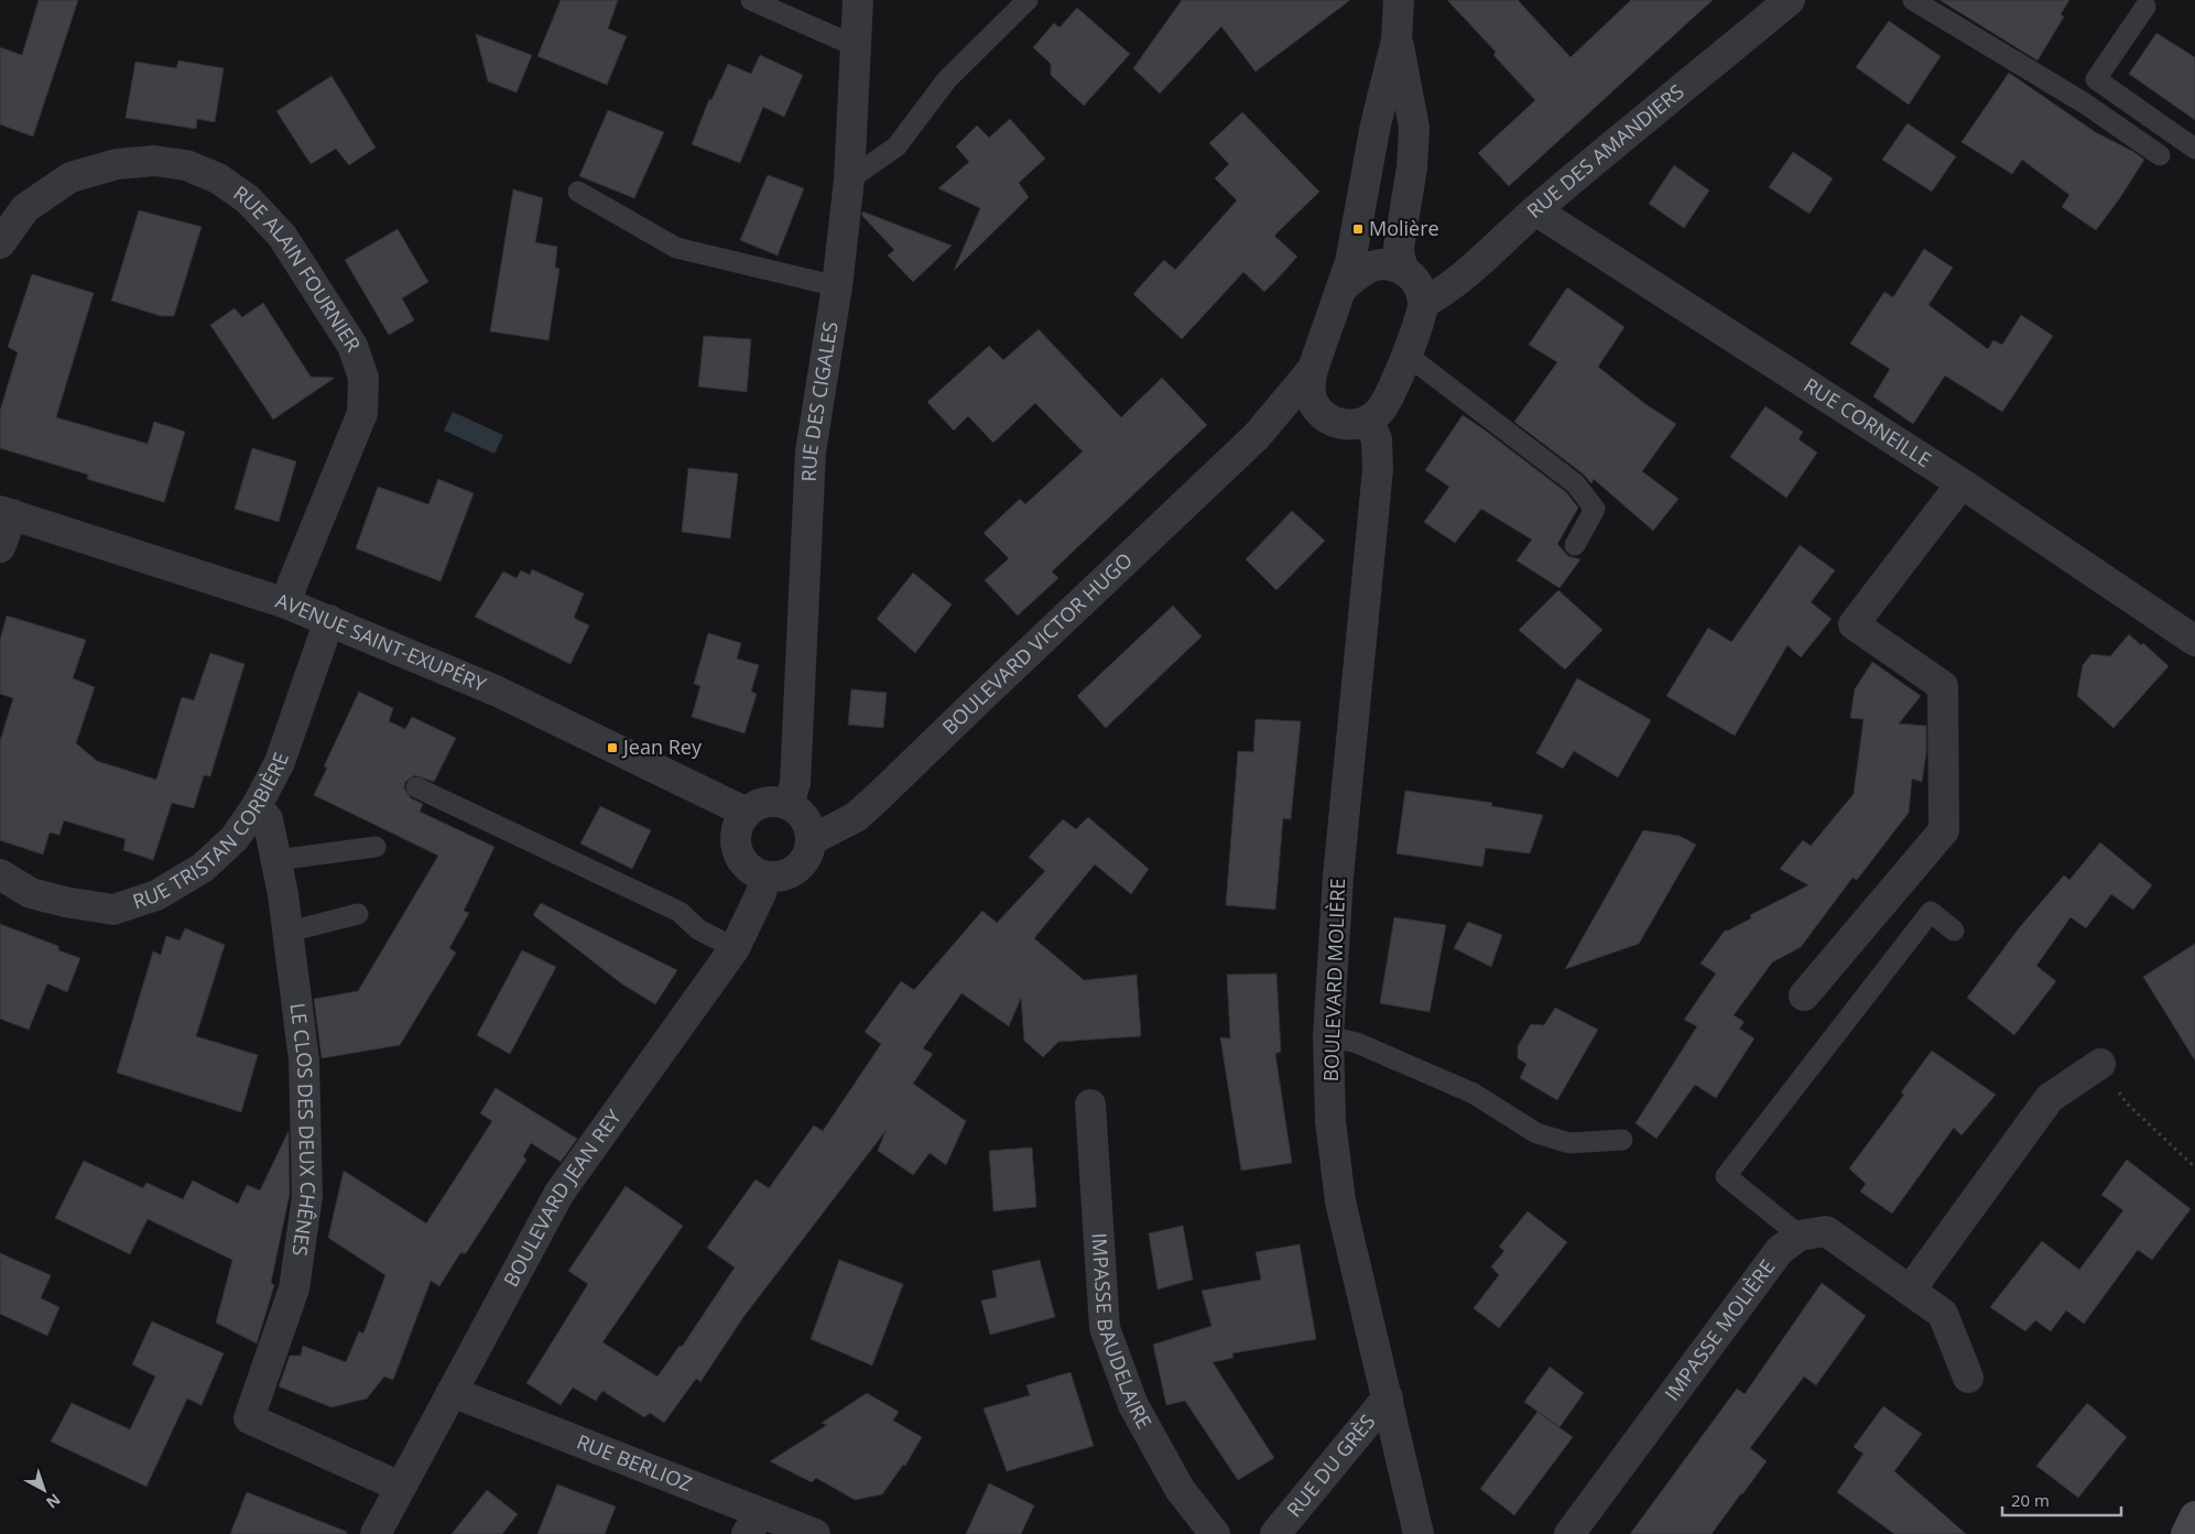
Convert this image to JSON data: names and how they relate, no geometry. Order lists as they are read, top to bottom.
{
  "streets": {
    "street": [
      "RUE DES AMANDIERS",
      "RUE ALAIN FOURNIER",
      "RUE DES CIGALES",
      "RUE CORNEILLE",
      "AVENUE SAINT-EXUPÉRY",
      "BOULEVARD VICTOR HUGO",
      "RUE TRISTAN CORBIÈRE",
      "BOULEVARD MOLIÈRE",
      "LE CLOS DES DEUX CHÊNES",
      "BOULEVARD JEAN REY",
      "IMPASSE BAUDELAIRE",
      "IMPASSE MOLIÈRE",
      "RUE BERLIOZ",
      "RUE DU GRÈS"
    ]
  },
  "crossings": [
    ["RUE DES AMANDIERS", "RUE CORNEILLE"],
    ["RUE ALAIN FOURNIER", "AVENUE SAINT-EXUPÉRY"],
    ["RUE DES CIGALES", "AVENUE SAINT-EXUPÉRY"],
    ["RUE DES CIGALES", "BOULEVARD VICTOR HUGO"],
    ["RUE DES CIGALES", "BOULEVARD JEAN REY"],
    ["AVENUE SAINT-EXUPÉRY", "BOULEVARD VICTOR HUGO"],
    ["AVENUE SAINT-EXUPÉRY", "RUE TRISTAN CORBIÈRE"],
    ["AVENUE SAINT-EXUPÉRY", "BOULEVARD JEAN REY"],
    ["BOULEVARD VICTOR HUGO", "BOULEVARD JEAN REY"],
    ["RUE TRISTAN CORBIÈRE", "LE CLOS DES DEUX CHÊNES"],
    ["BOULEVARD MOLIÈRE", "RUE DU GRÈS"],
    ["LE CLOS DES DEUX CHÊNES", "BOULEVARD JEAN REY"],
    ["BOULEVARD JEAN REY", "RUE BERLIOZ"]
  ],
  "places": {
    "transit": ["Molière", "Jean Rey"]
  },
  "scale_bar": "20 m",
  "north": "bottom right"
}
